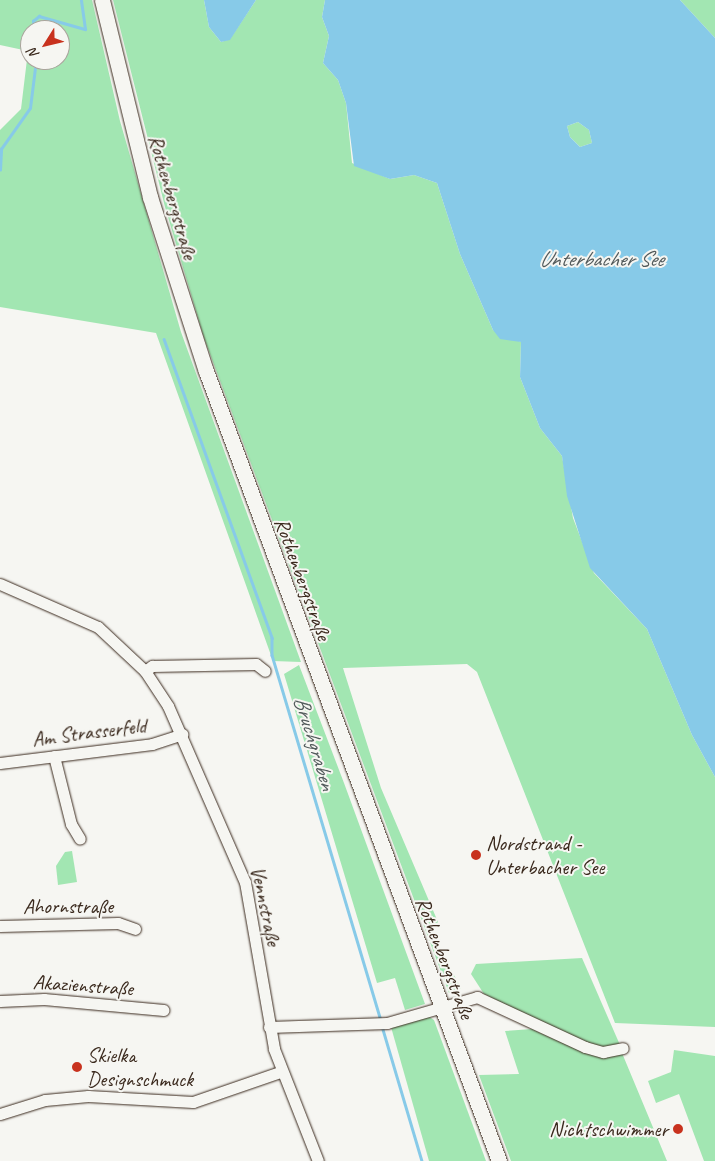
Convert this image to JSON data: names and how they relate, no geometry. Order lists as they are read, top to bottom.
{
  "streets": {
    "main road": ["Rothenbergstraße"],
    "street": [
      "Am Strasserfeld",
      "Ahornstraße",
      "Vennstraße",
      "Akazienstraße"
    ]
  },
  "crossings": [
    ["Am Strasserfeld", "Vennstraße"]
  ],
  "water": ["Unterbacher See", "Bruchgraben"],
  "places": ["Nordstrand - Unterbacher See", "Skielka Designschmuck", "Nichtschwimmer"],
  "north": "bottom left"
}
